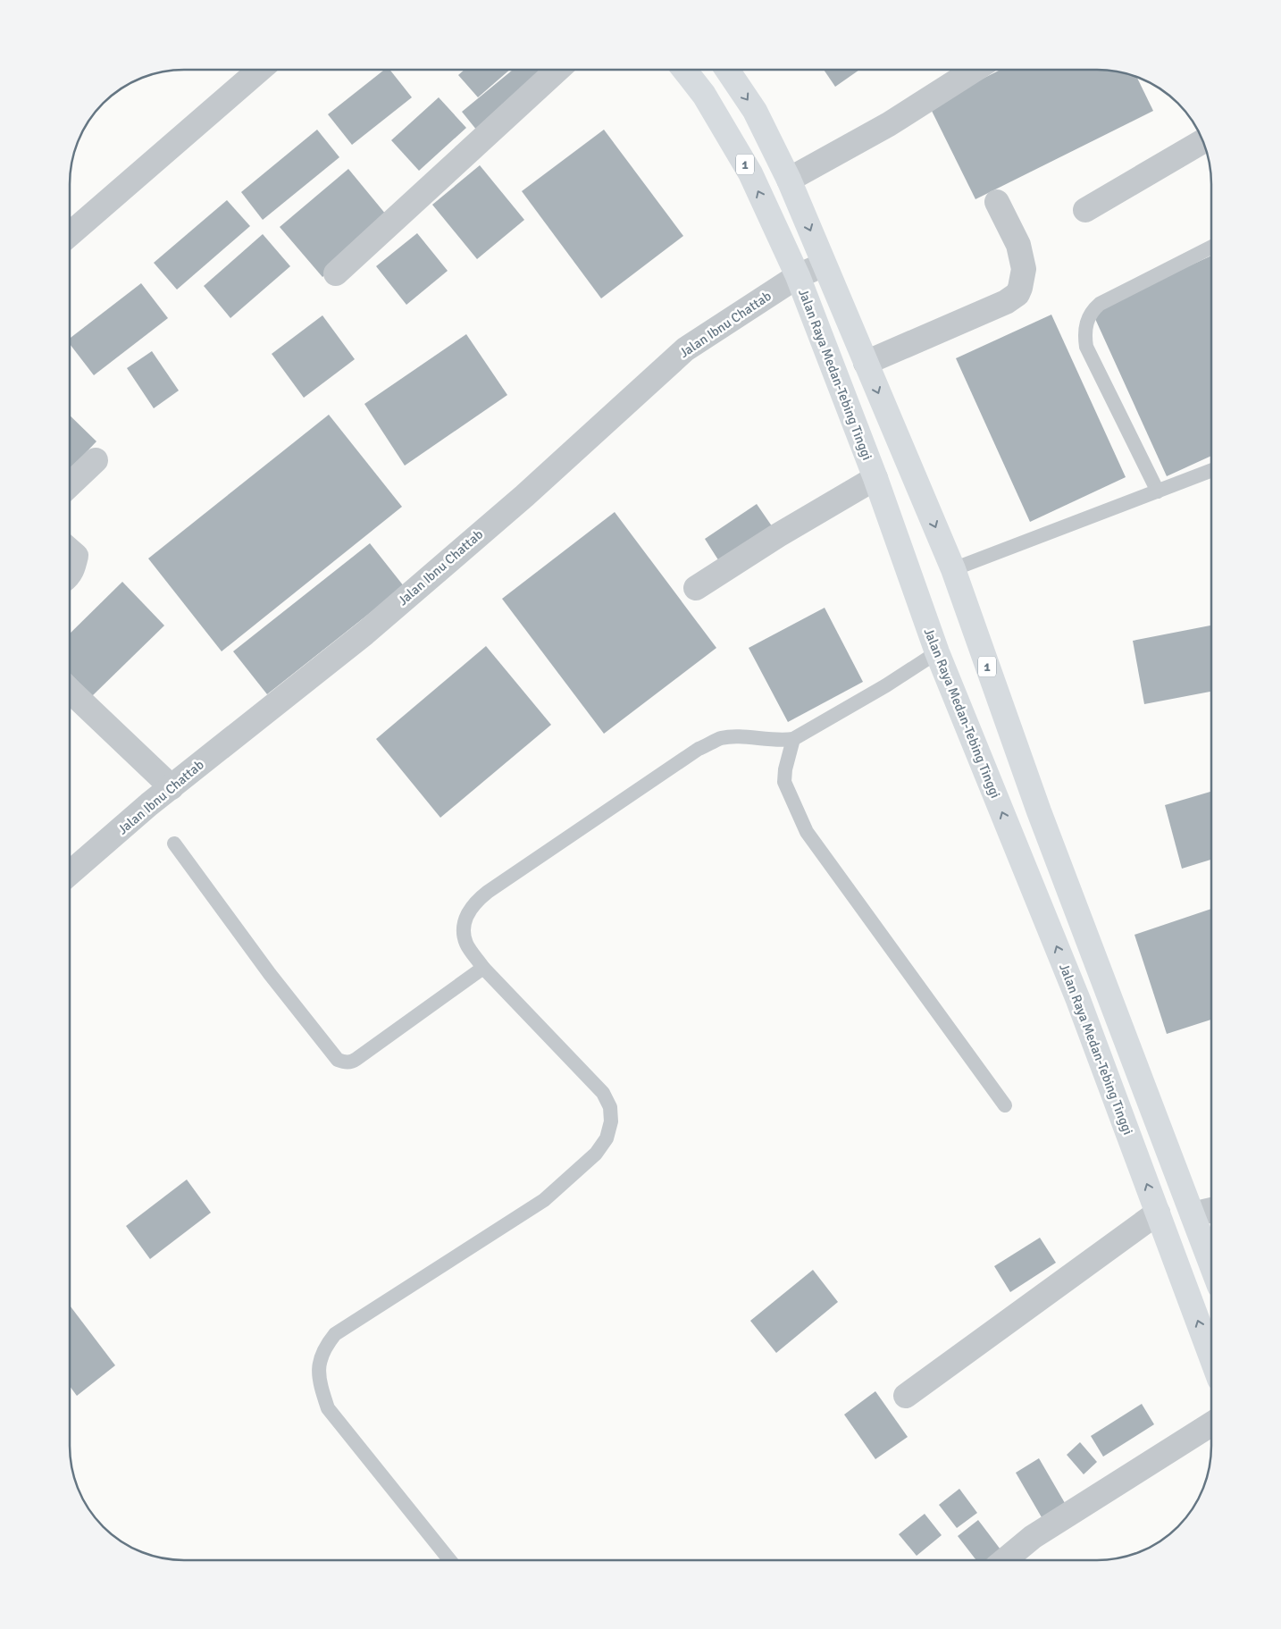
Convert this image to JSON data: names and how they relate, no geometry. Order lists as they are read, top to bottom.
{
  "streets": {
    "highway": ["1", "Jalan Raya Medan-Tebing Tinggi"],
    "street": ["Jalan Ibnu Chattab"]
  },
  "crossings": [
    ["1", "Jalan Ibnu Chattab"],
    ["Jalan Ibnu Chattab", "Jalan Raya Medan-Tebing Tinggi"]
  ]
}
